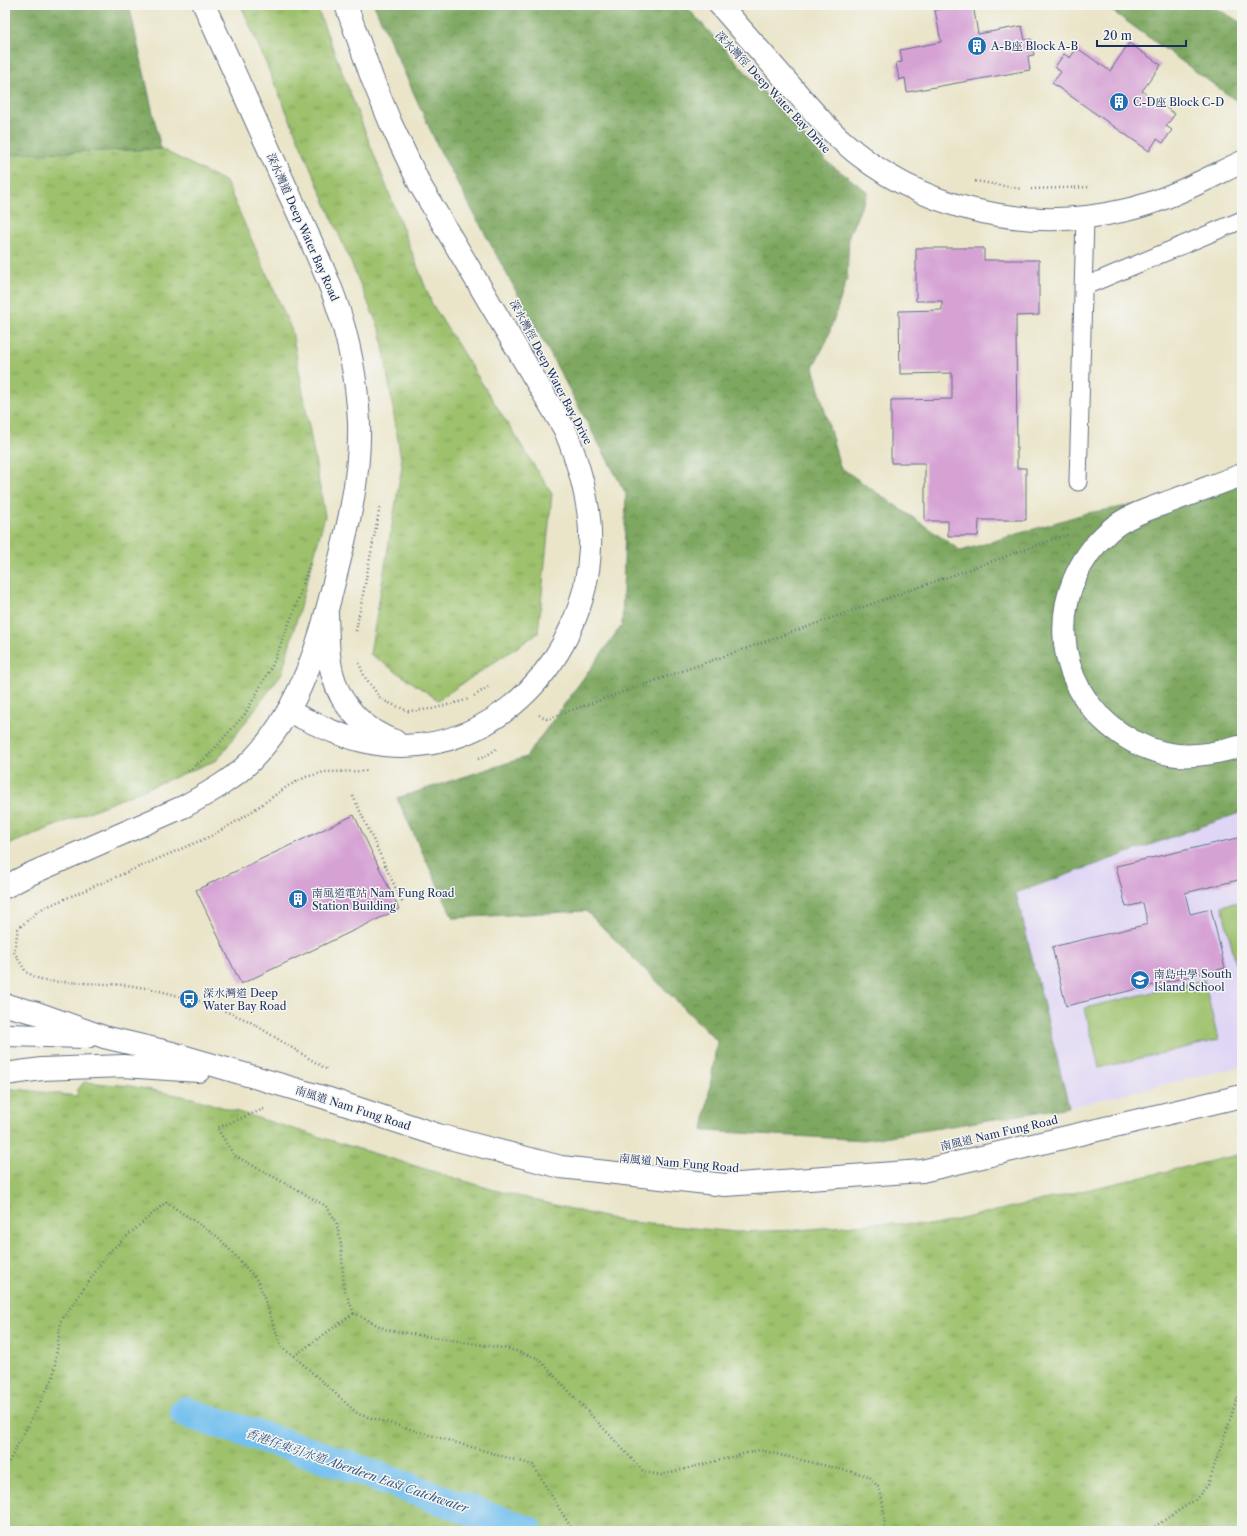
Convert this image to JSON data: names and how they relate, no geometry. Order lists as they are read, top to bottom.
{
  "streets": {
    "street": ["深水灣徑 Deep Water Bay Drive", "深水灣道 Deep Water Bay Road", "南風道 Nam Fung Road"]
  },
  "crossings": [
    ["深水灣徑 Deep Water Bay Drive", "深水灣道 Deep Water Bay Road"]
  ],
  "water": ["香港仔東引水道 Aberdeen East Catchwater"],
  "places": {
    "building": ["A-B座 Block A-B", "C-D座 Block C-D", "南風道電站 Nam Fung Road Station Building"],
    "school or university": ["南島中學 South Island School"],
    "bus stop": ["深水灣道 Deep Water Bay Road"]
  },
  "scale_bar": "20 m"
}
